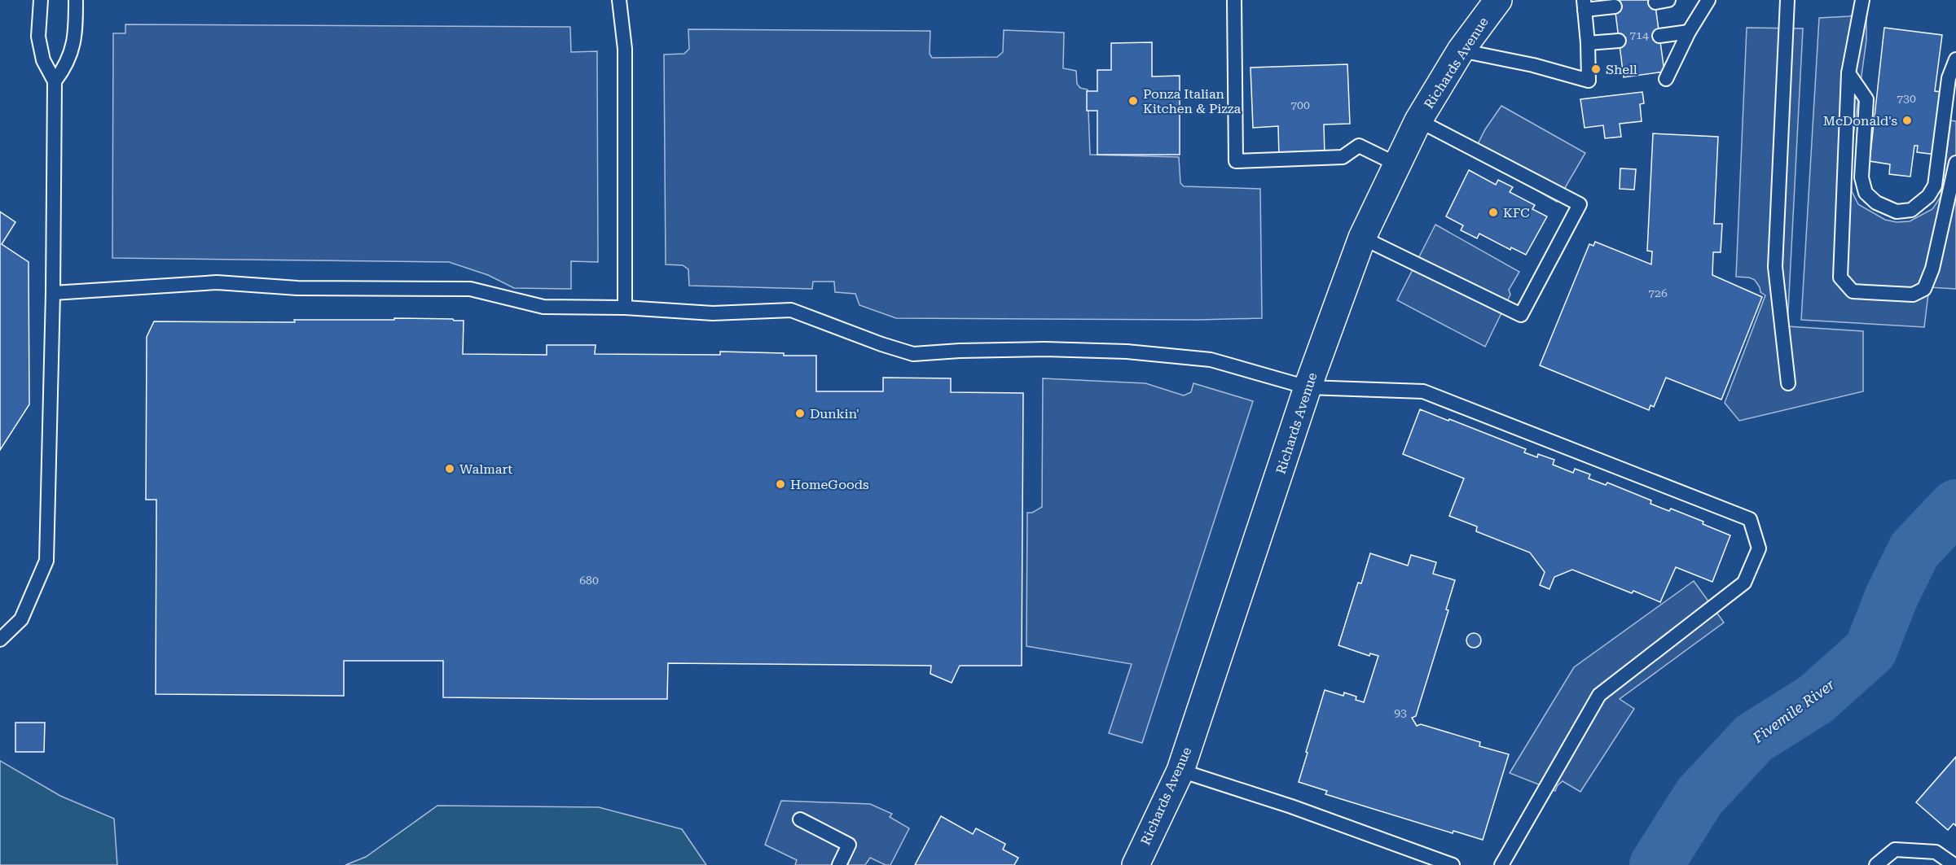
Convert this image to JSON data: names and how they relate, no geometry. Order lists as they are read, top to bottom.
{
  "streets": {
    "street": ["Richards Avenue"]
  },
  "water": ["Fivemile River"],
  "places": [
    "Shell",
    "Ponza Italian Kitchen & Pizza",
    "McDonald's",
    "KFC",
    "Dunkin'",
    "Walmart",
    "HomeGoods"
  ],
  "house_numbers": [
    "714",
    "730",
    "700",
    "726",
    "680",
    "93"
  ]
}
